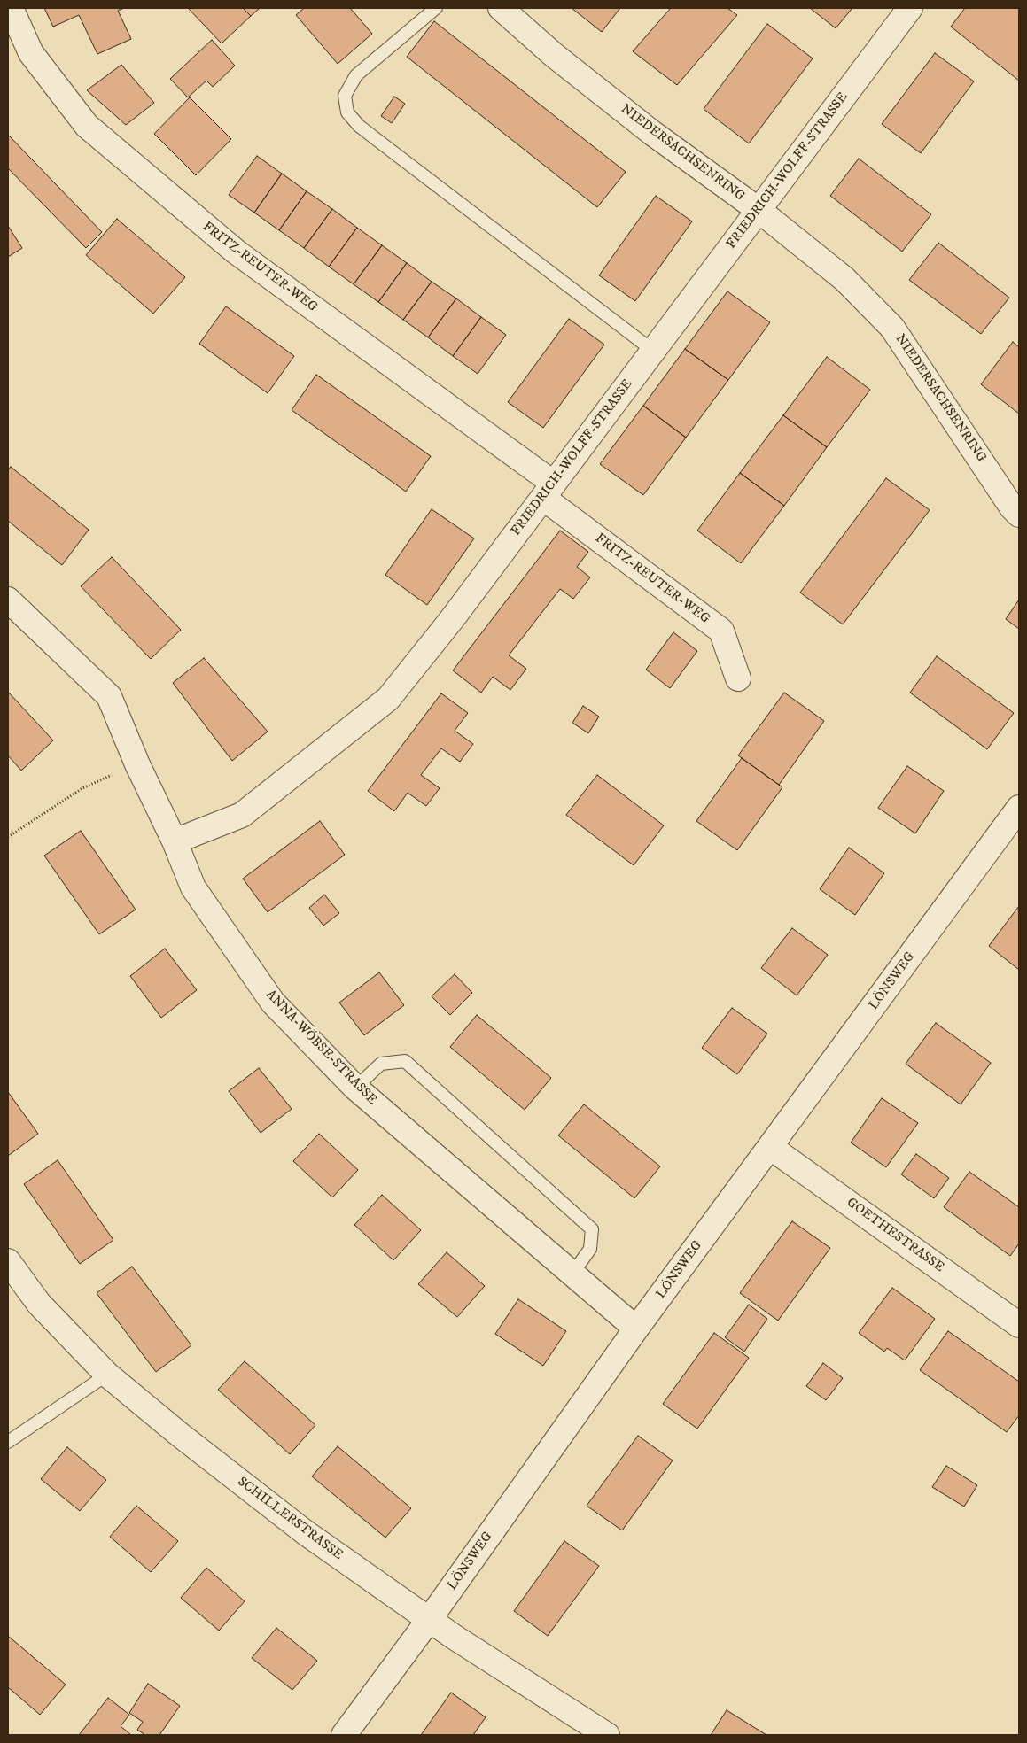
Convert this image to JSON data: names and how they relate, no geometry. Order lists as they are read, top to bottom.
{
  "streets": {
    "street": [
      "NIEDERSACHSENRING",
      "FRIEDRICH-WOLFF-STRASSE",
      "FRITZ-REUTER-WEG",
      "LÖNSWEG",
      "ANNA-WÖBSE-STRASSE",
      "GOETHESTRASSE",
      "SCHILLERSTRASSE"
    ]
  },
  "crossings": [
    ["NIEDERSACHSENRING", "FRIEDRICH-WOLFF-STRASSE"],
    ["FRIEDRICH-WOLFF-STRASSE", "FRITZ-REUTER-WEG"],
    ["FRIEDRICH-WOLFF-STRASSE", "ANNA-WÖBSE-STRASSE"],
    ["LÖNSWEG", "ANNA-WÖBSE-STRASSE"],
    ["LÖNSWEG", "GOETHESTRASSE"],
    ["LÖNSWEG", "SCHILLERSTRASSE"]
  ]
}
